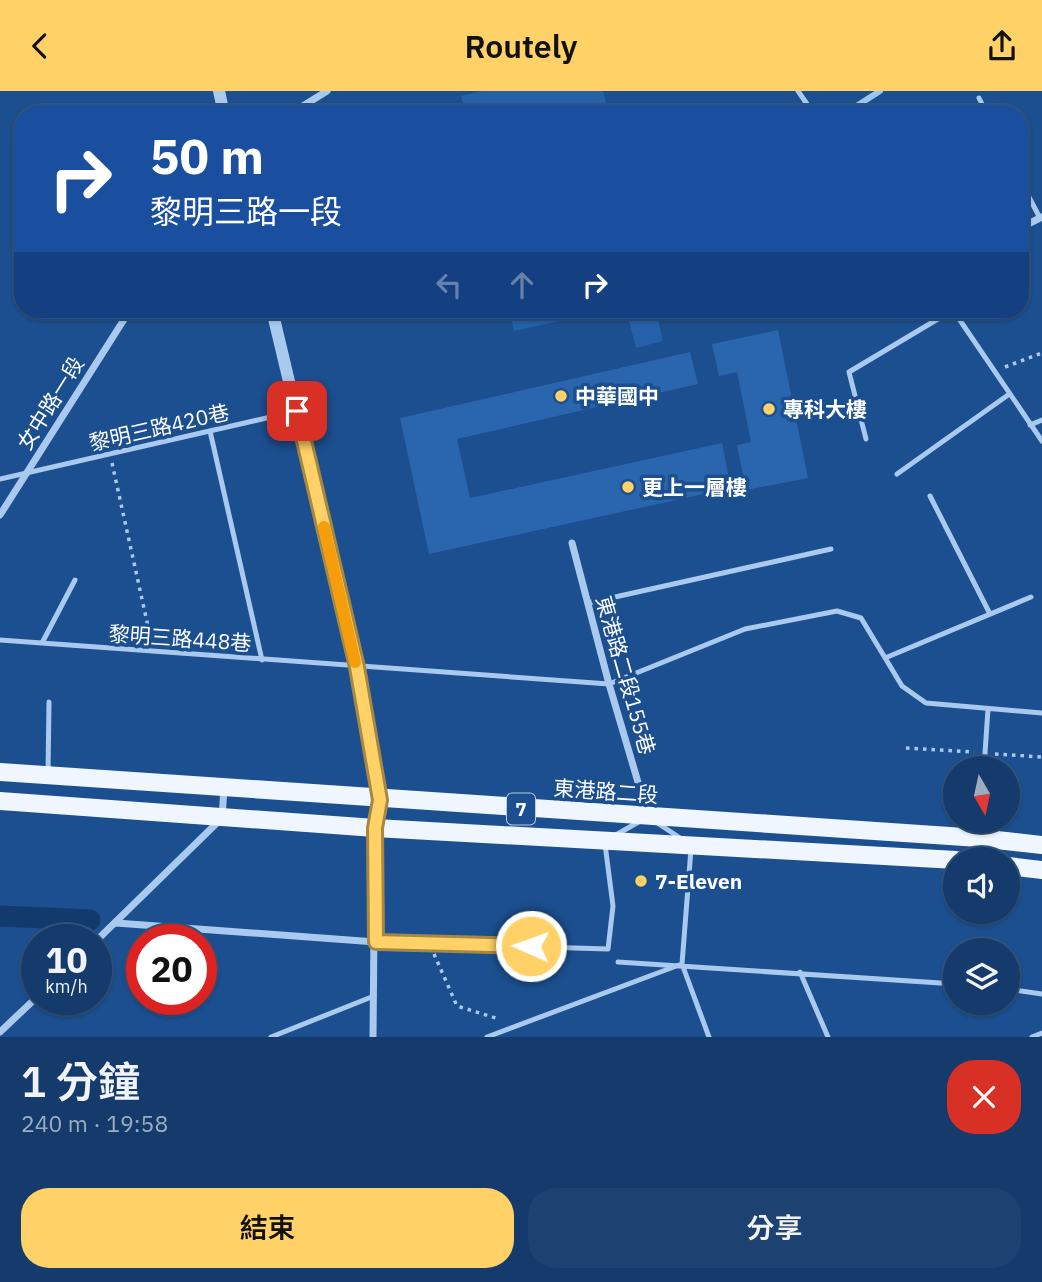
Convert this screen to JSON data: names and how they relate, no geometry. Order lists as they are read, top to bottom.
{
  "streets": {
    "main road": ["東港路二段", "7"],
    "street": ["女中路一段", "東港路二段155巷"],
    "lane": ["黎明三路420巷", "黎明三路448巷"]
  },
  "crossings": [
    ["女中路一段", "黎明三路420巷"],
    ["黎明三路448巷", "東港路二段155巷"],
    ["東港路二段155巷", "東港路二段"]
  ],
  "places": [
    "中華國中",
    "專科大樓",
    "更上一層樓",
    "7-Eleven"
  ],
  "north": "bottom",
  "page": {
    "header": "Routely",
    "turn": ["50 m", "黎明三路一段"],
    "speed": "10 km/h",
    "limit": "20",
    "heading": ["1 分鐘", "240 m · 19:58"],
    "buttons": ["結束", "分享"]
  }
}
